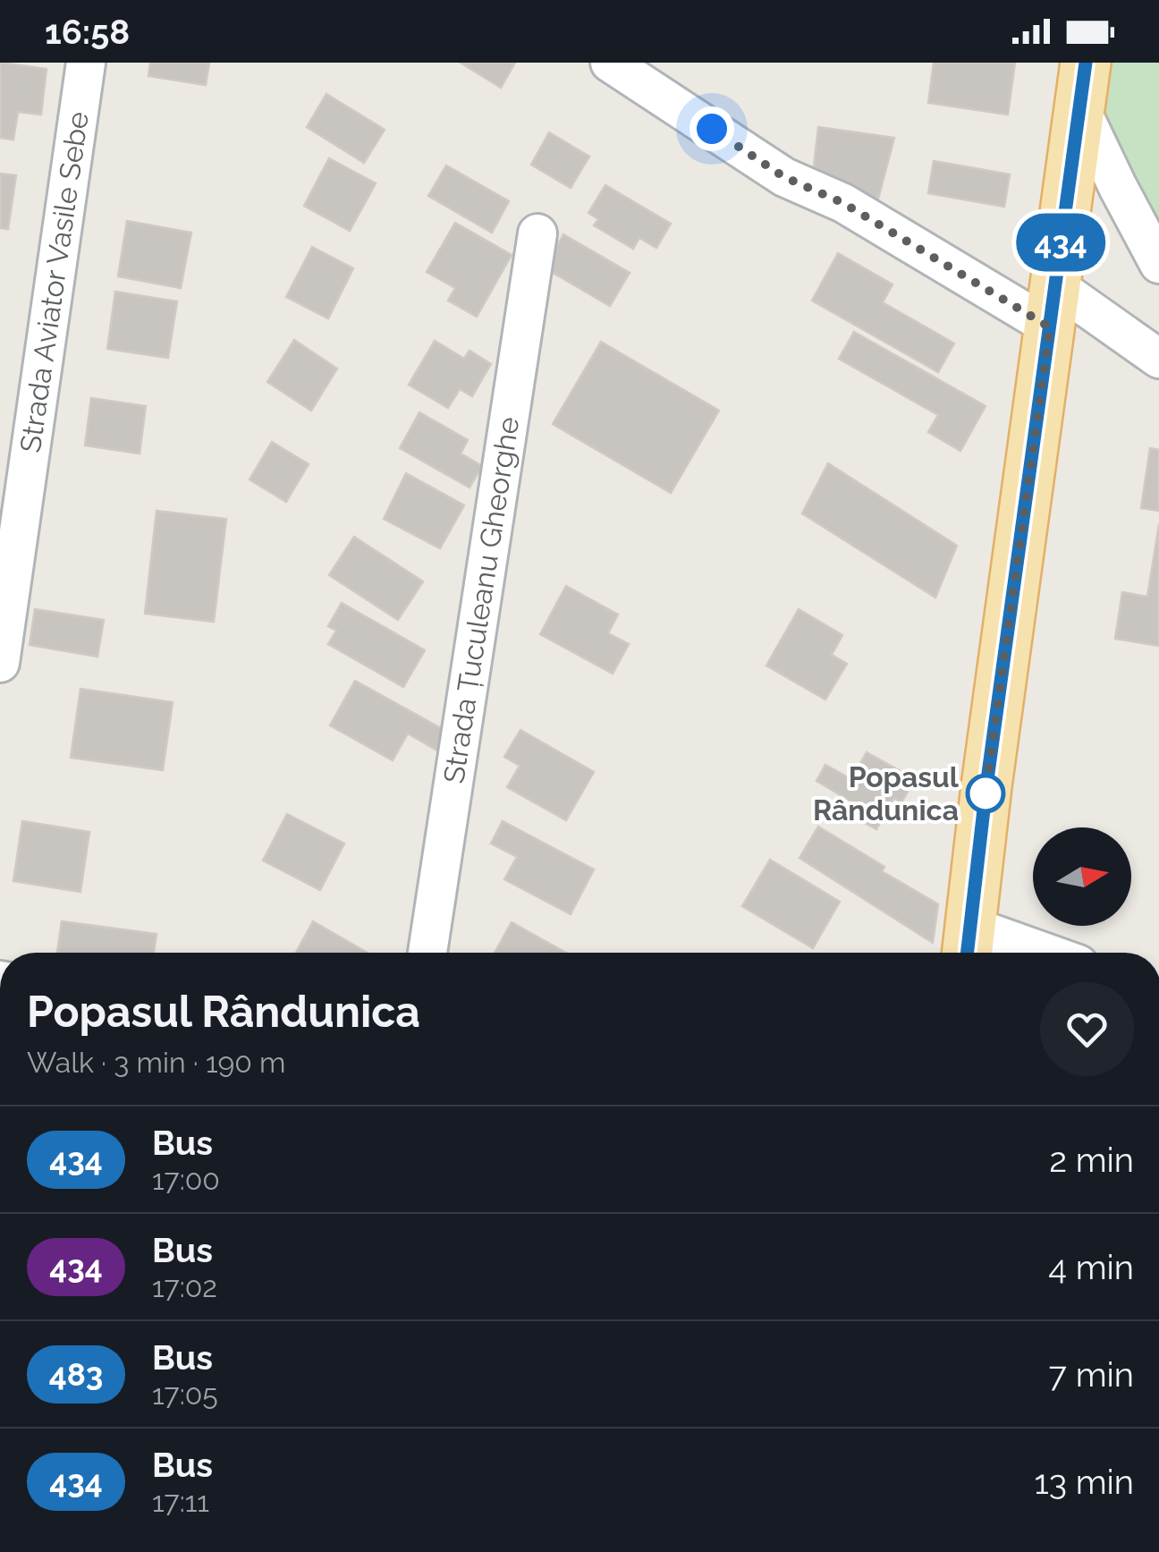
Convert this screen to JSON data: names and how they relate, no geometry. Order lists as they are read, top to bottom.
{
  "streets": {
    "street": ["Strada Aviator Vasile Sebe", "Strada Țuculeanu Gheorghe"]
  },
  "places": ["Popasul Rândunica"],
  "lines": ["bus line 434"],
  "north": "right",
  "page": {
    "status": "16:58",
    "on_map": "434",
    "heading": ["Popasul Rândunica", "Walk · 3 min · 190 m"],
    "list": [
      {
        "mark": "434",
        "name": "Bus",
        "note": "17:00",
        "value": "2 min"
      },
      {
        "mark": "434",
        "name": "Bus",
        "note": "17:02",
        "value": "4 min"
      },
      {
        "mark": "483",
        "name": "Bus",
        "note": "17:05",
        "value": "7 min"
      },
      {
        "mark": "434",
        "name": "Bus",
        "note": "17:11",
        "value": "13 min"
      }
    ]
  }
}
